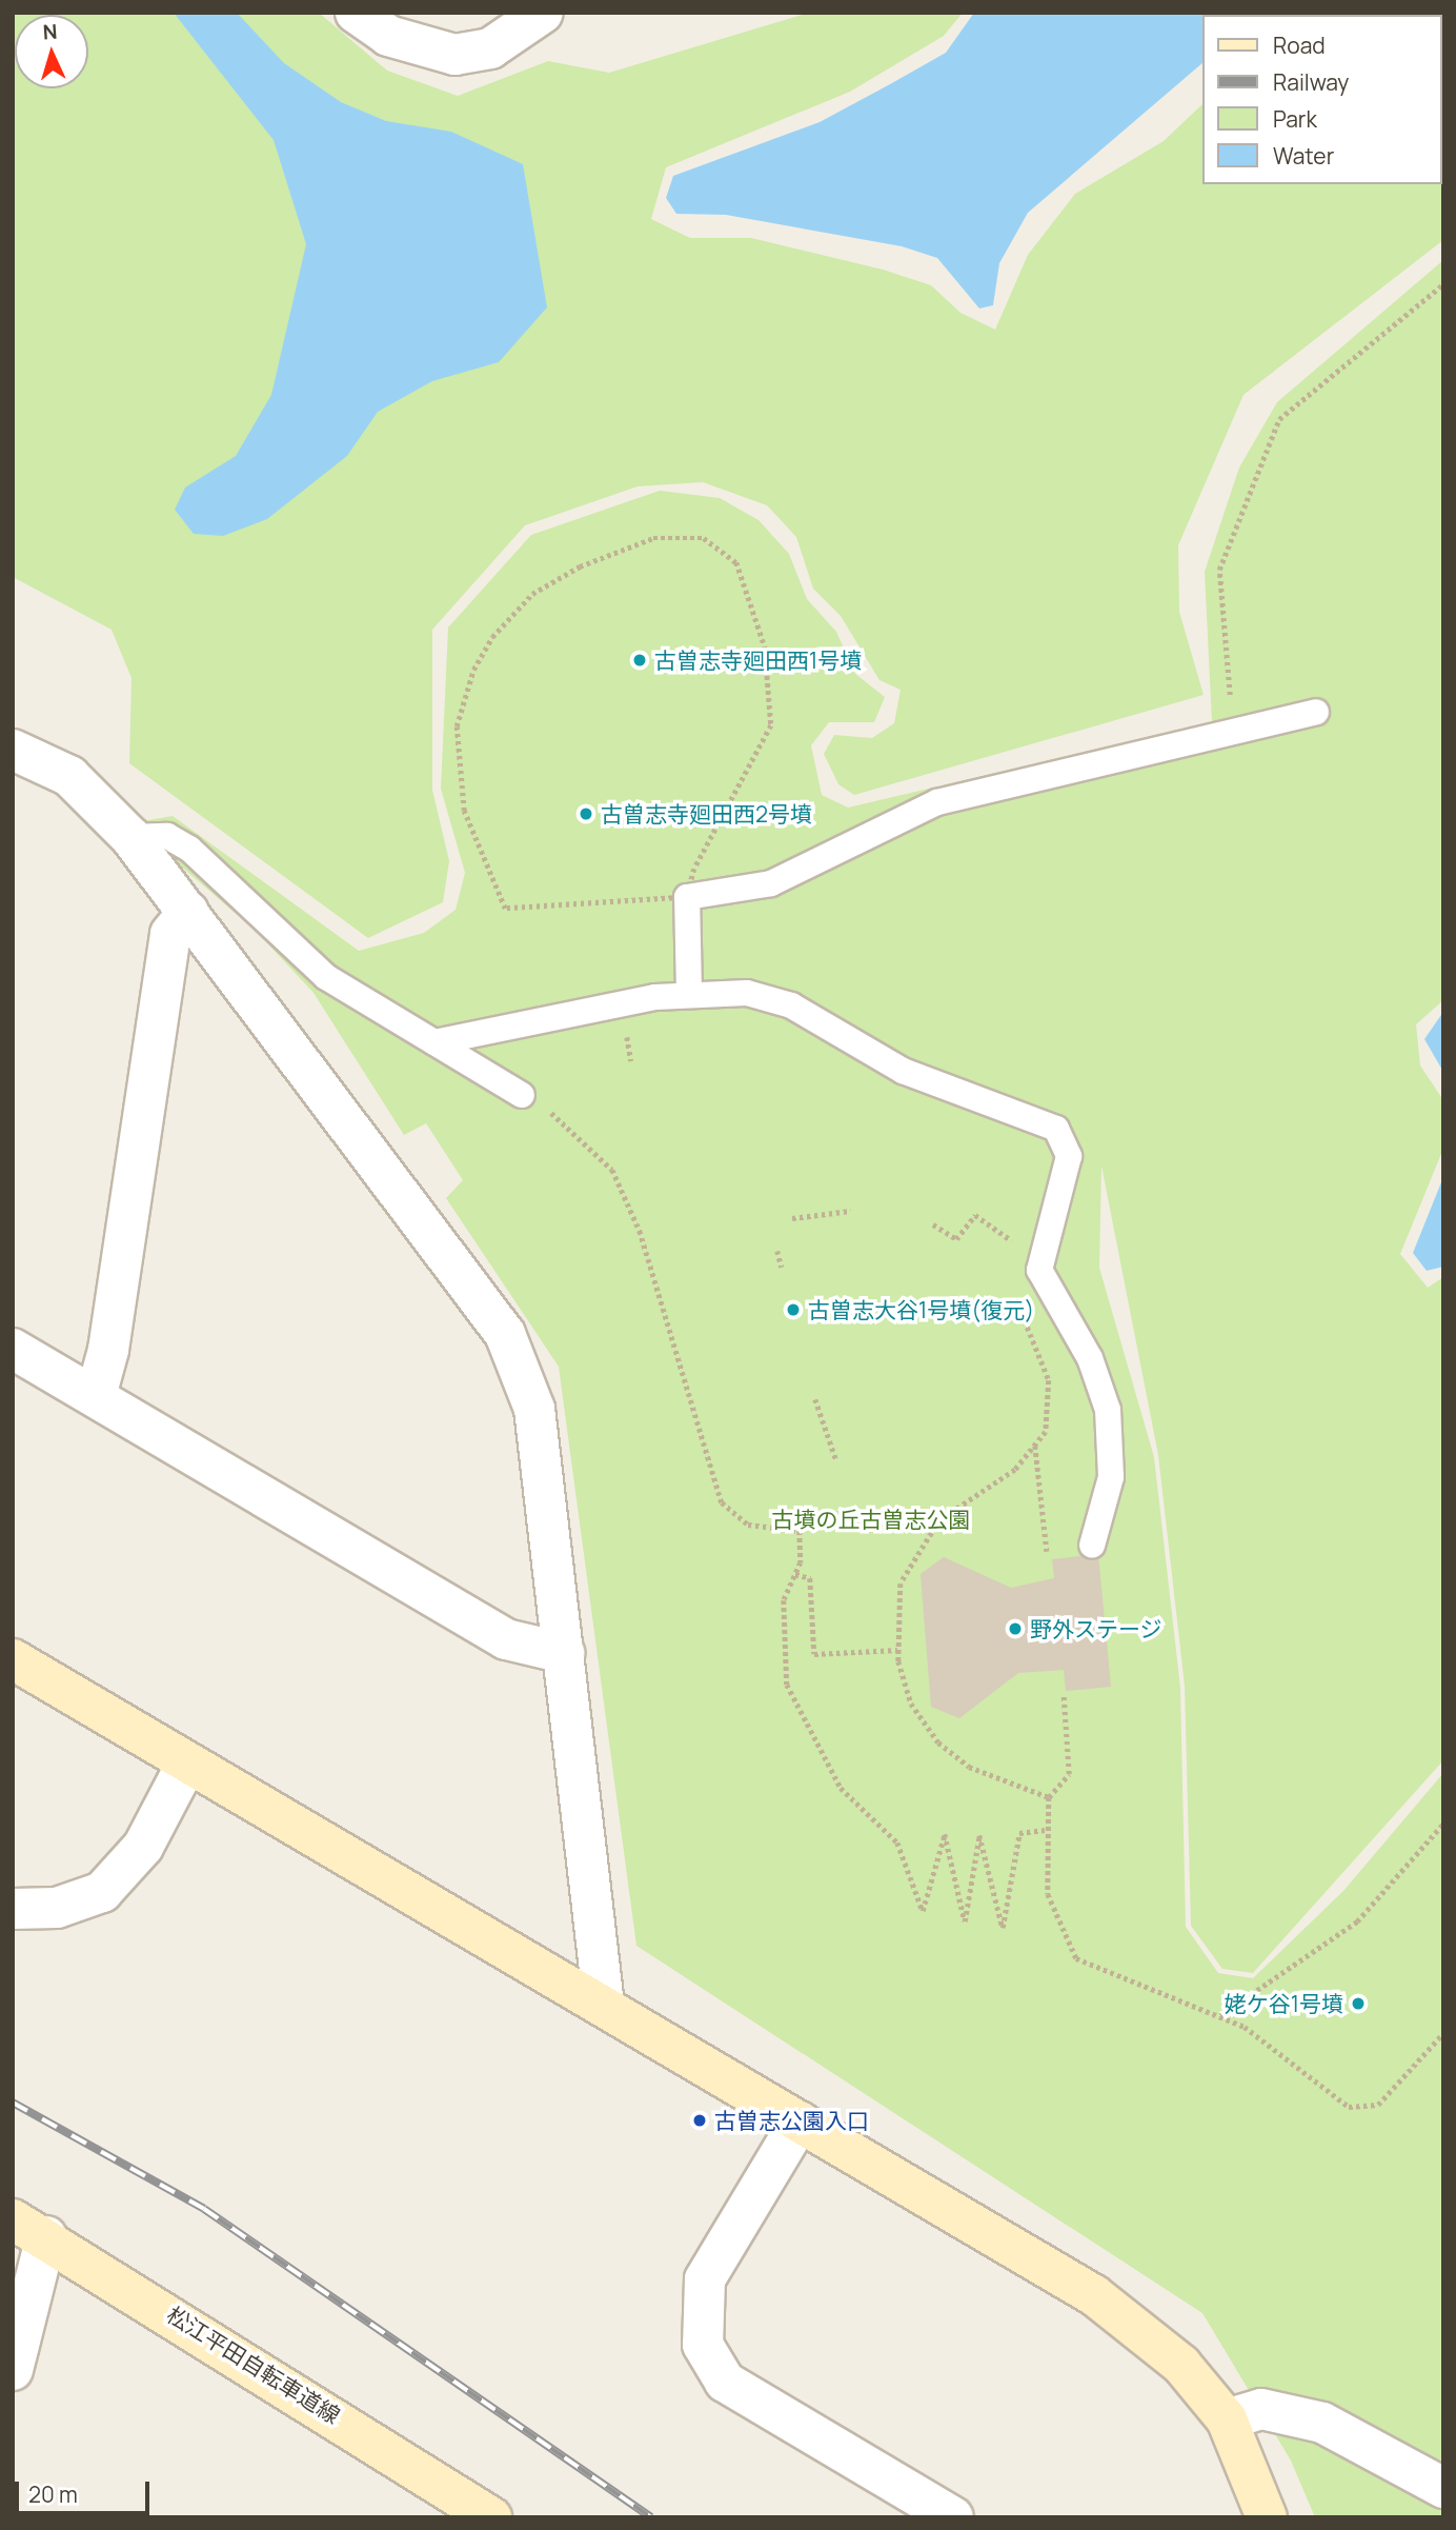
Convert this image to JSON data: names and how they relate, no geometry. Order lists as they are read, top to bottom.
{
  "streets": {
    "street": ["松江平田自転車道線"]
  },
  "parks": ["古墳の丘古曽志公園"],
  "places": [
    "古曽志寺廻田西1号墳",
    "古曽志寺廻田西2号墳",
    "古曽志大谷1号墳(復元)",
    "野外ステージ",
    "姥ケ谷1号墳",
    "古曽志公園入口"
  ],
  "legend": [
    "Road",
    "Railway",
    "Park",
    "Water"
  ],
  "scale_bar": "20 m",
  "north": "top"
}
